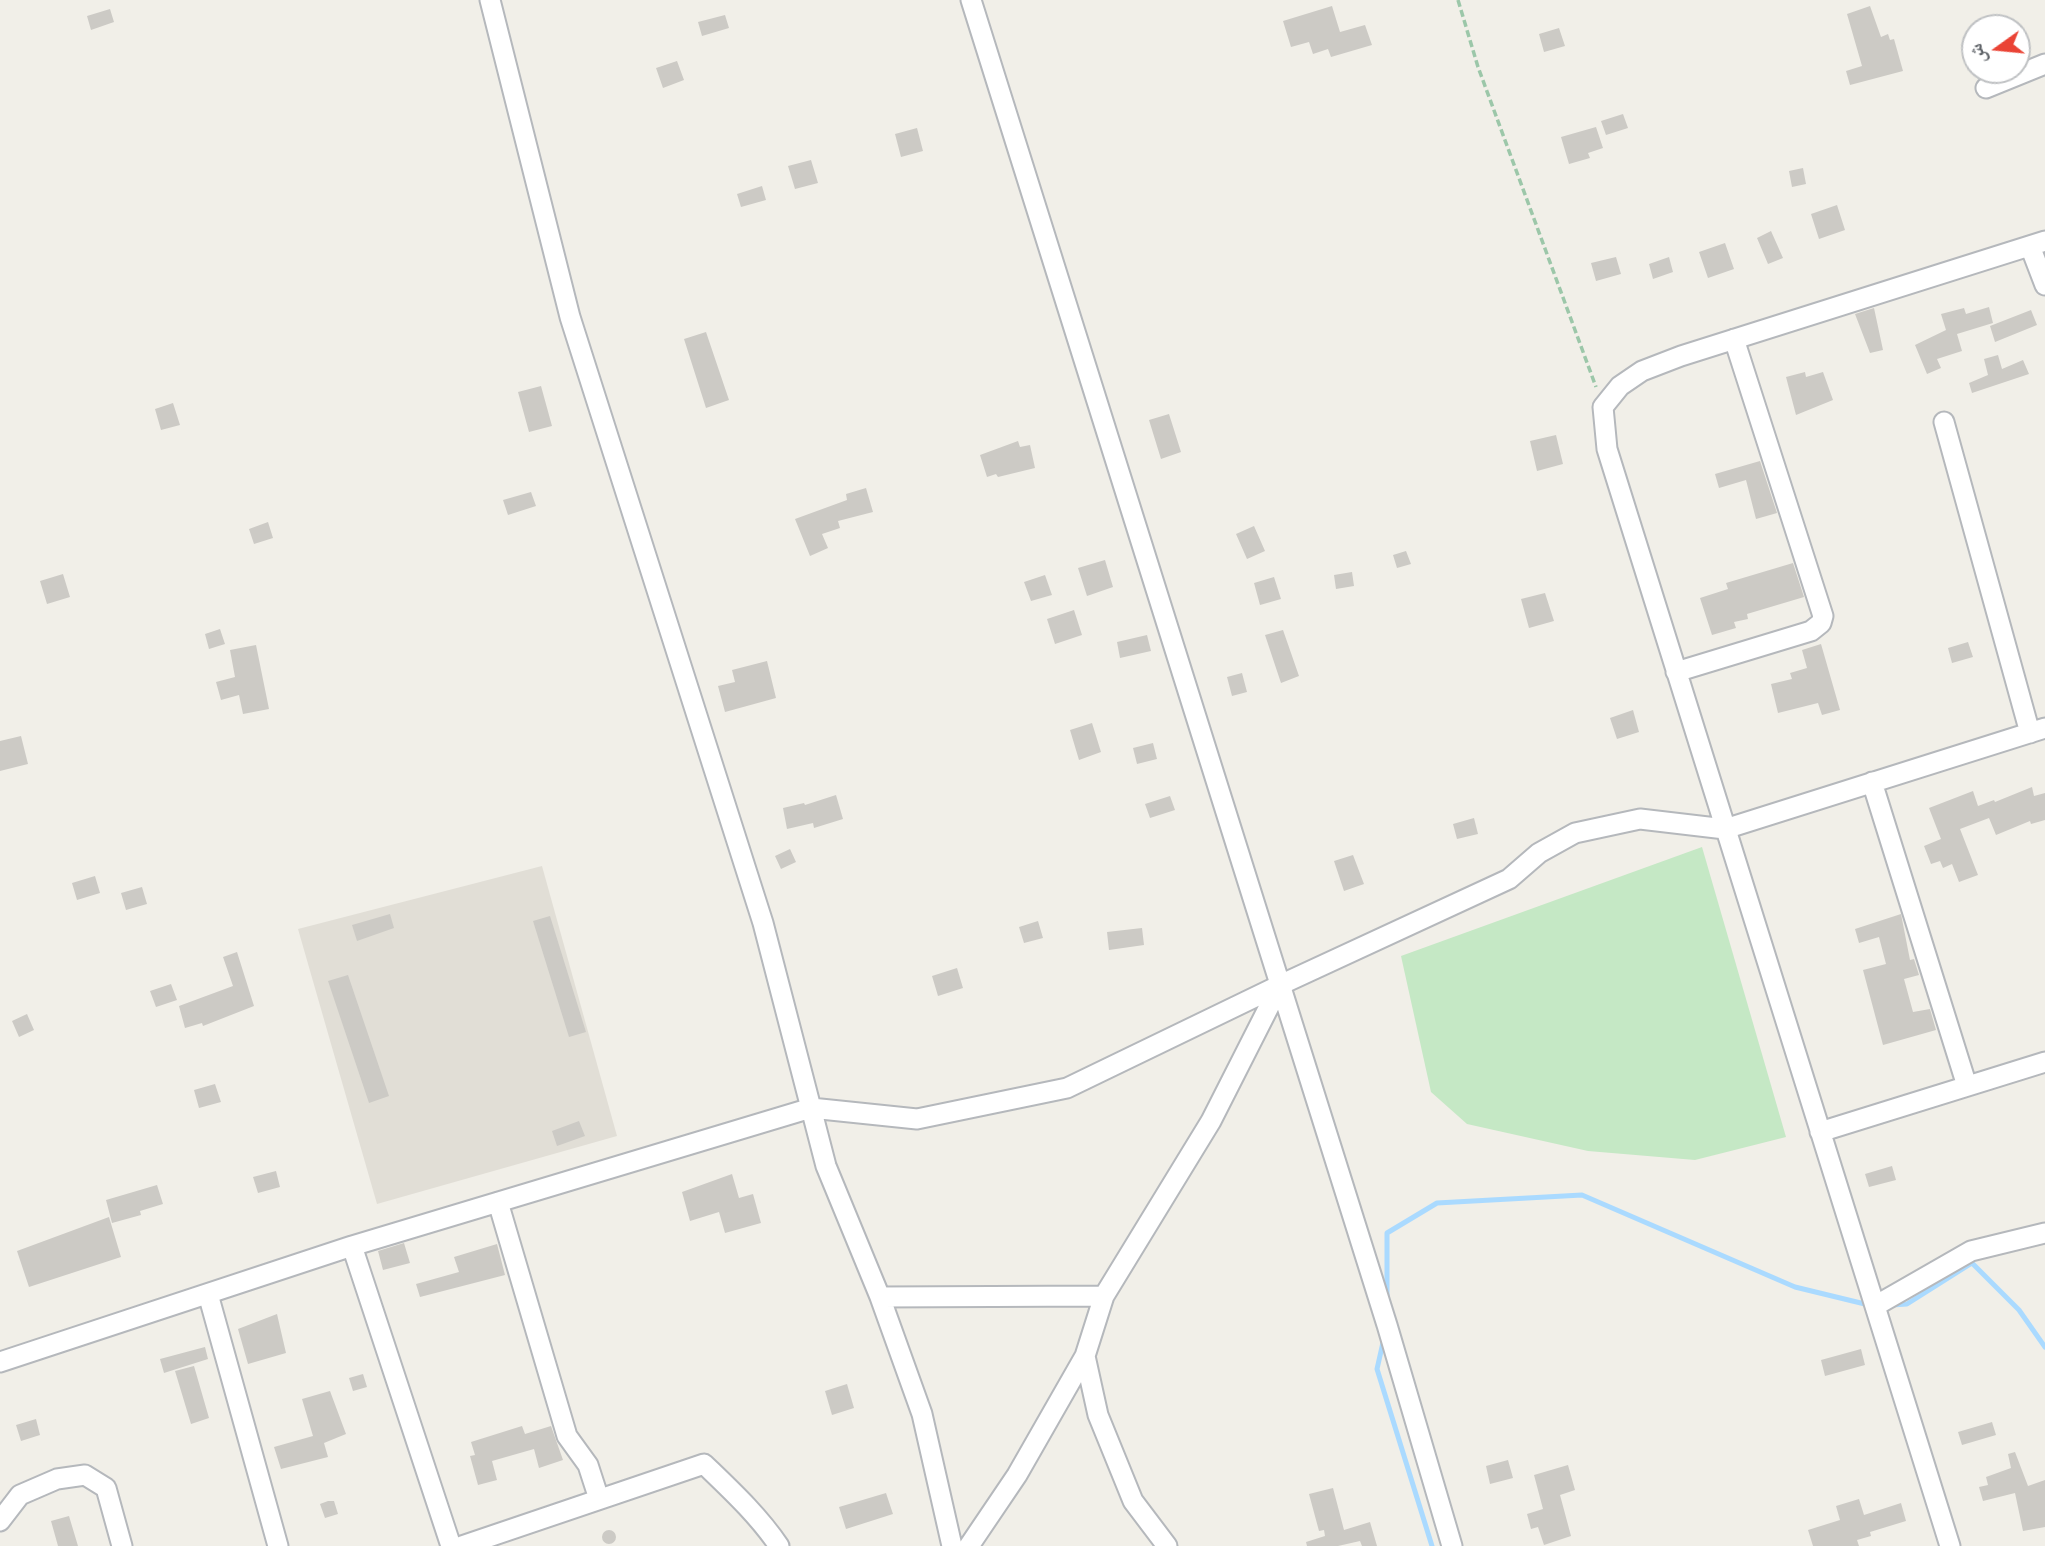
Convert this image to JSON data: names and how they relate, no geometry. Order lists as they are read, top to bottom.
{
  "north": "left"
}
